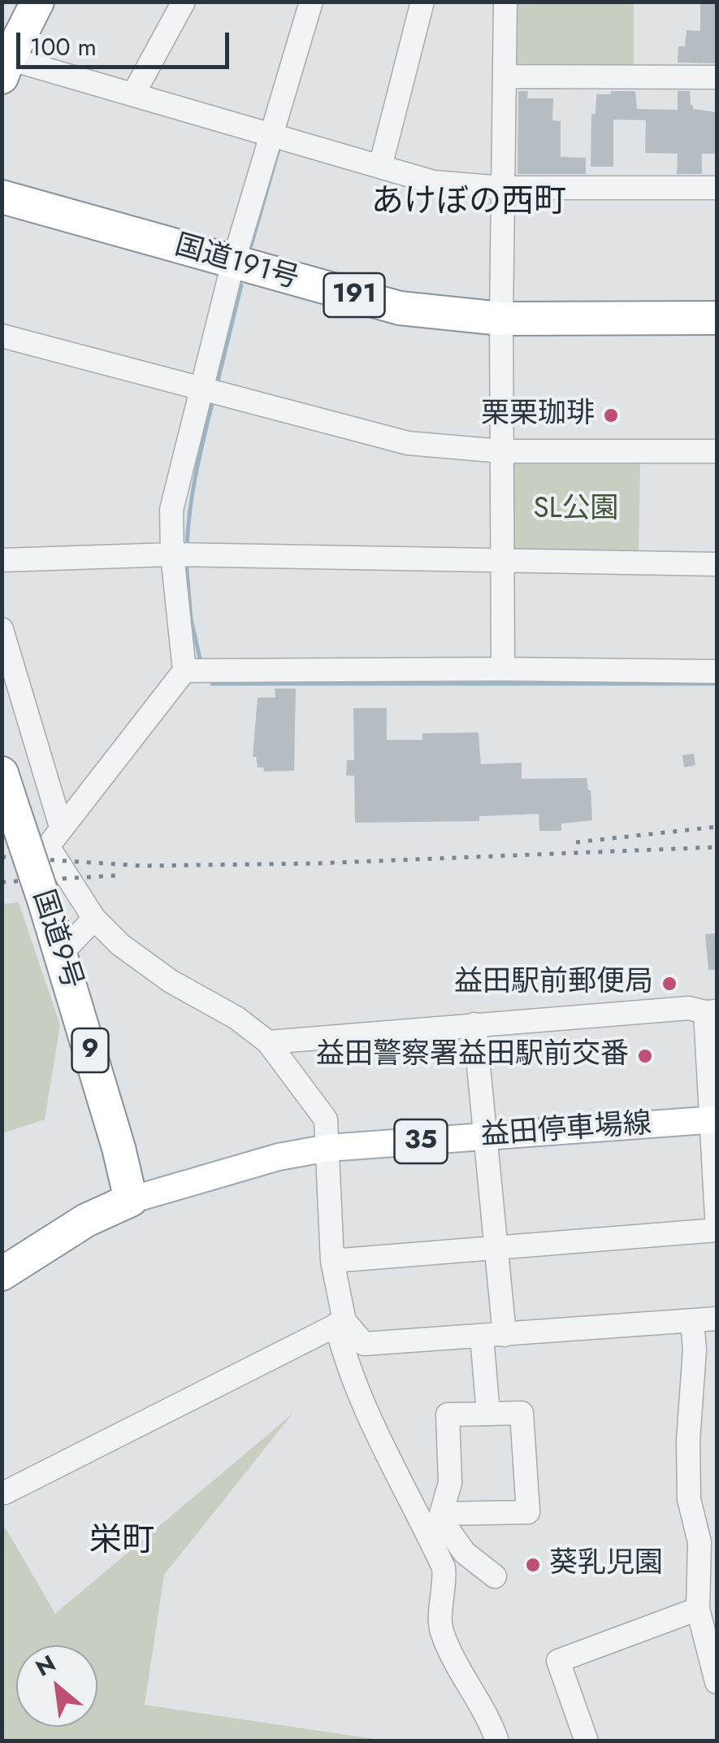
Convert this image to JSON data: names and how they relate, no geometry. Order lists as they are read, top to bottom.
{
  "streets": {
    "highway": [
      "国道191号",
      "191",
      "国道9号",
      "9"
    ],
    "main road": ["益田停車場線", "35"]
  },
  "crossings": [
    ["国道9号", "益田停車場線"]
  ],
  "districts": ["あけぼの西町", "栄町"],
  "parks": ["SL公園"],
  "places": [
    "栗栗珈琲",
    "益田駅前郵便局",
    "益田警察署益田駅前交番",
    "葵乳児園"
  ],
  "scale_bar": "100 m",
  "north": "top left"
}
